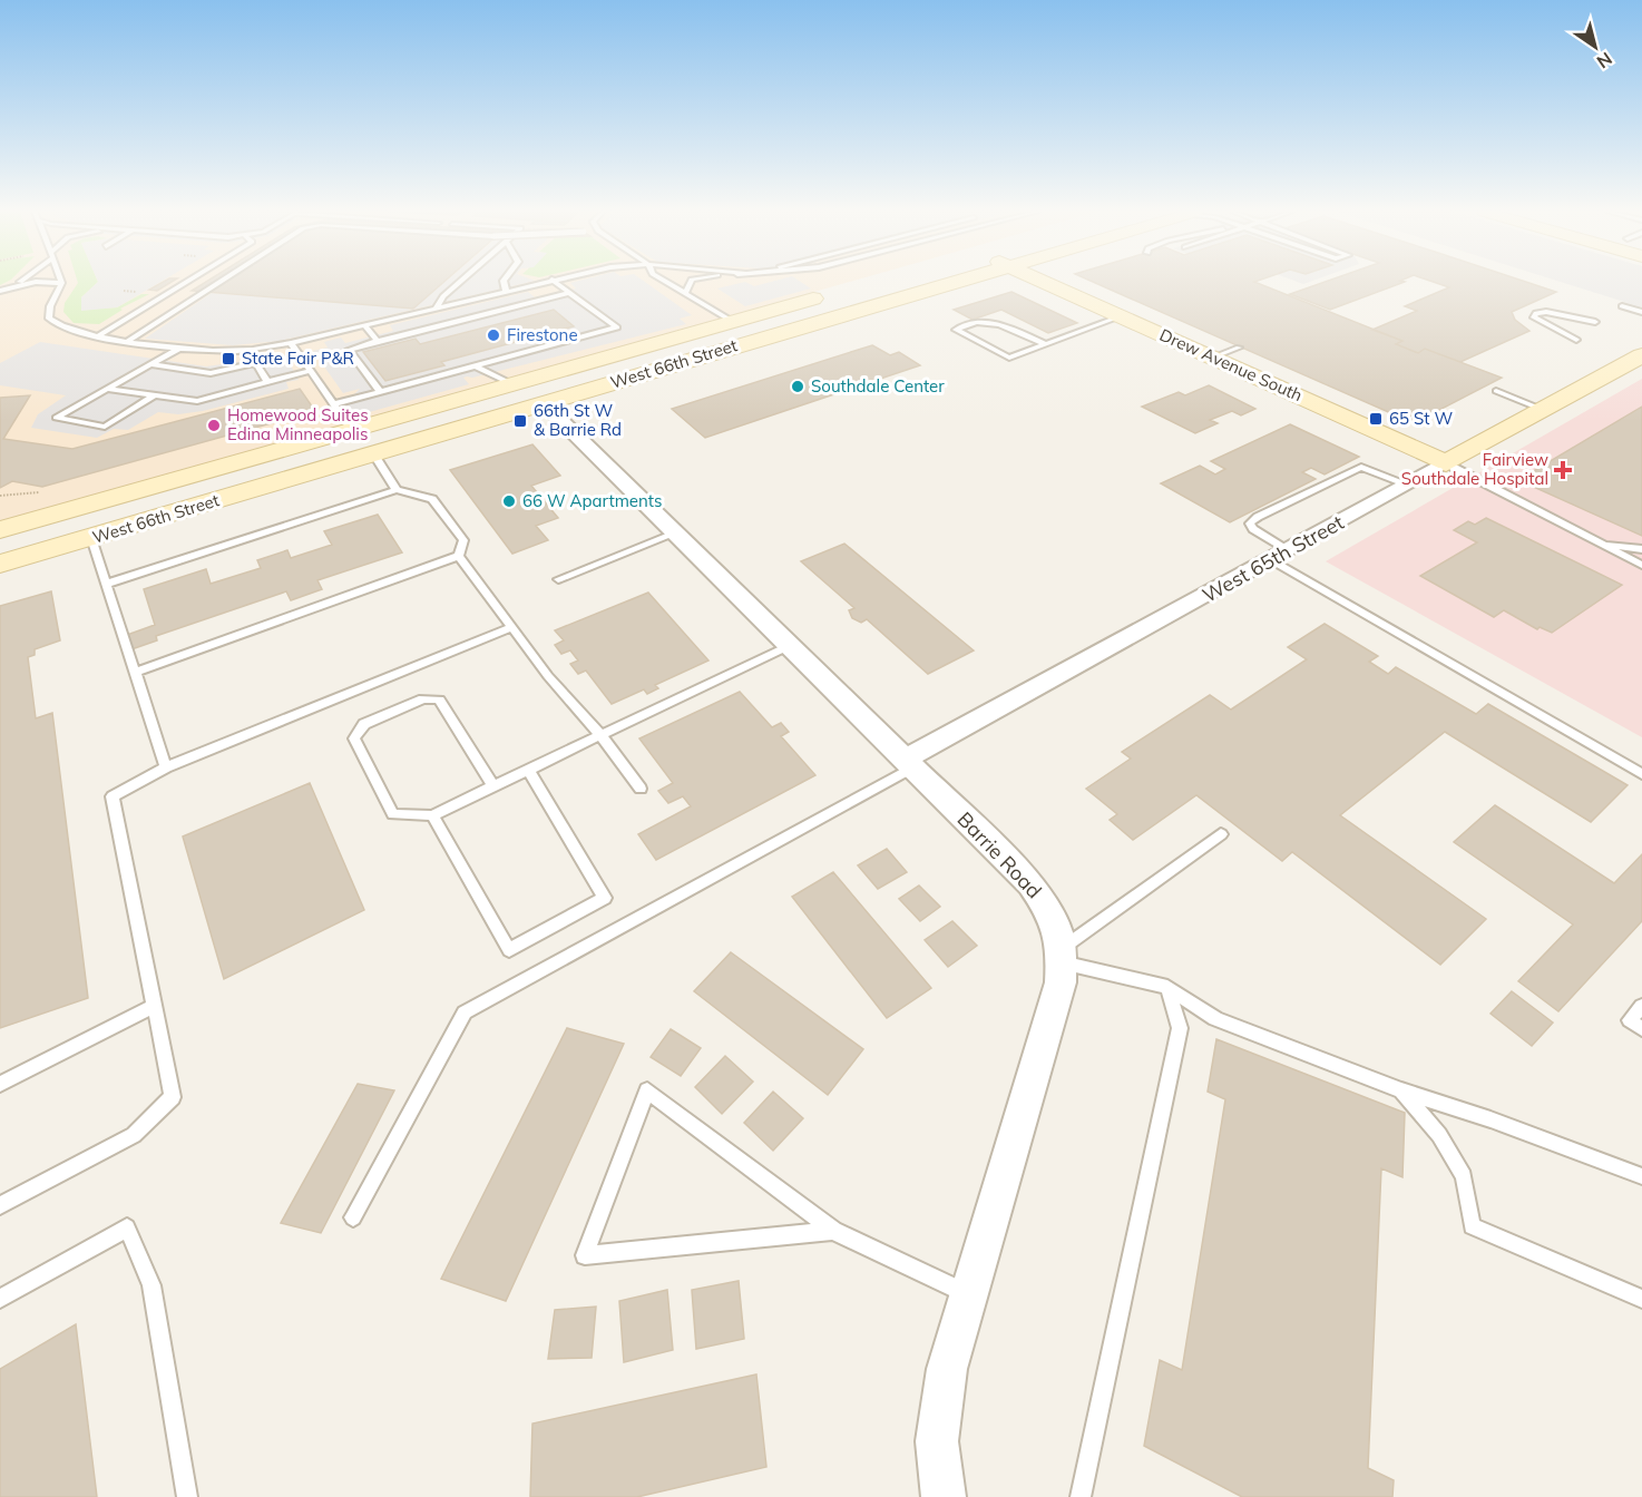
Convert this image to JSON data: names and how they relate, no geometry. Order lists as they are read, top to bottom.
{
  "streets": {
    "main road": ["West 66th Street", "Drew Avenue South", "West 65th Street"],
    "street": ["Barrie Road"]
  },
  "crossings": [
    ["West 66th Street", "Barrie Road"],
    ["Drew Avenue South", "West 65th Street"],
    ["West 65th Street", "Barrie Road"]
  ],
  "places": {
    "other": [
      "Firestone",
      "Southdale Center",
      "Homewood Suites Edina Minneapolis",
      "66 W Apartments"
    ],
    "transit": ["State Fair P&R", "65 St W", "66th St W & Barrie Rd"],
    "health": ["Fairview Southdale Hospital"]
  },
  "north": "bottom right"
}
